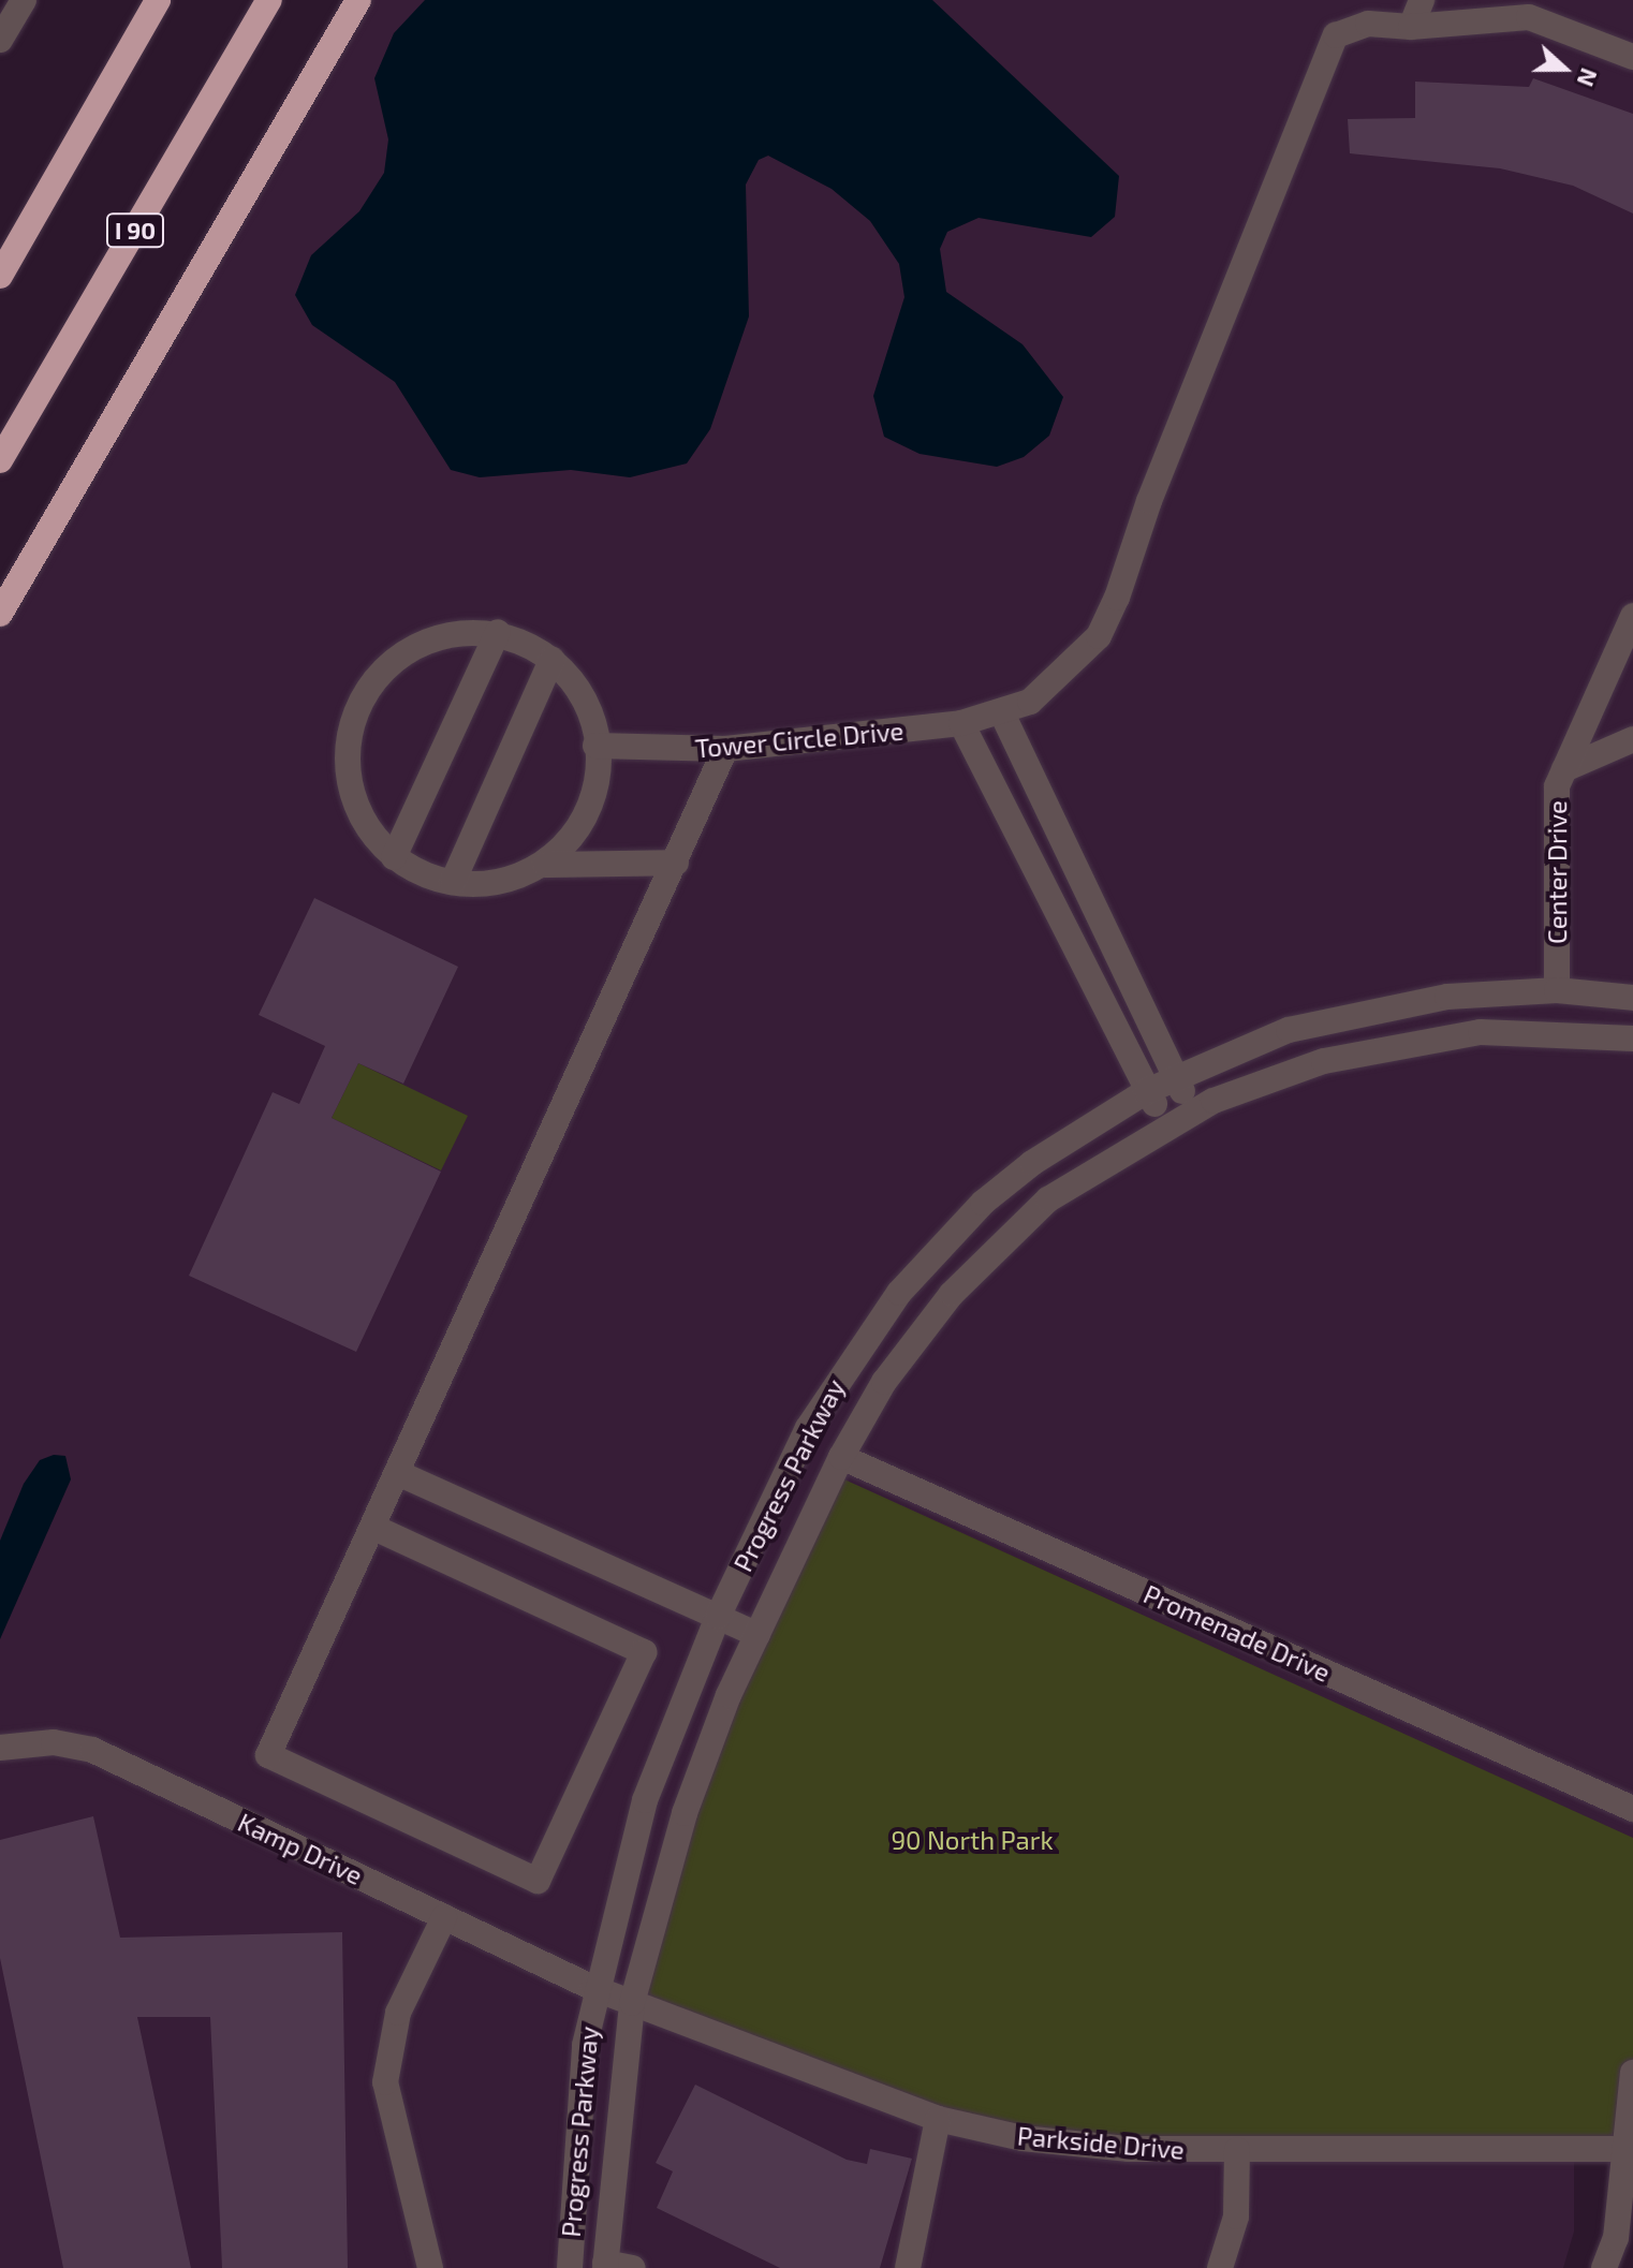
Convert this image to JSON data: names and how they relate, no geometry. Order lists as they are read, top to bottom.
{
  "streets": {
    "highway": ["I 90"],
    "street": [
      "Tower Circle Drive",
      "Center Drive",
      "Progress Parkway",
      "Promenade Drive",
      "Kamp Drive",
      "Parkside Drive"
    ]
  },
  "crossings": [
    ["Center Drive", "Progress Parkway"],
    ["Progress Parkway", "Promenade Drive"],
    ["Progress Parkway", "Kamp Drive"],
    ["Progress Parkway", "Parkside Drive"],
    ["Kamp Drive", "Parkside Drive"]
  ],
  "parks": ["90 North Park"],
  "north": "right"
}
